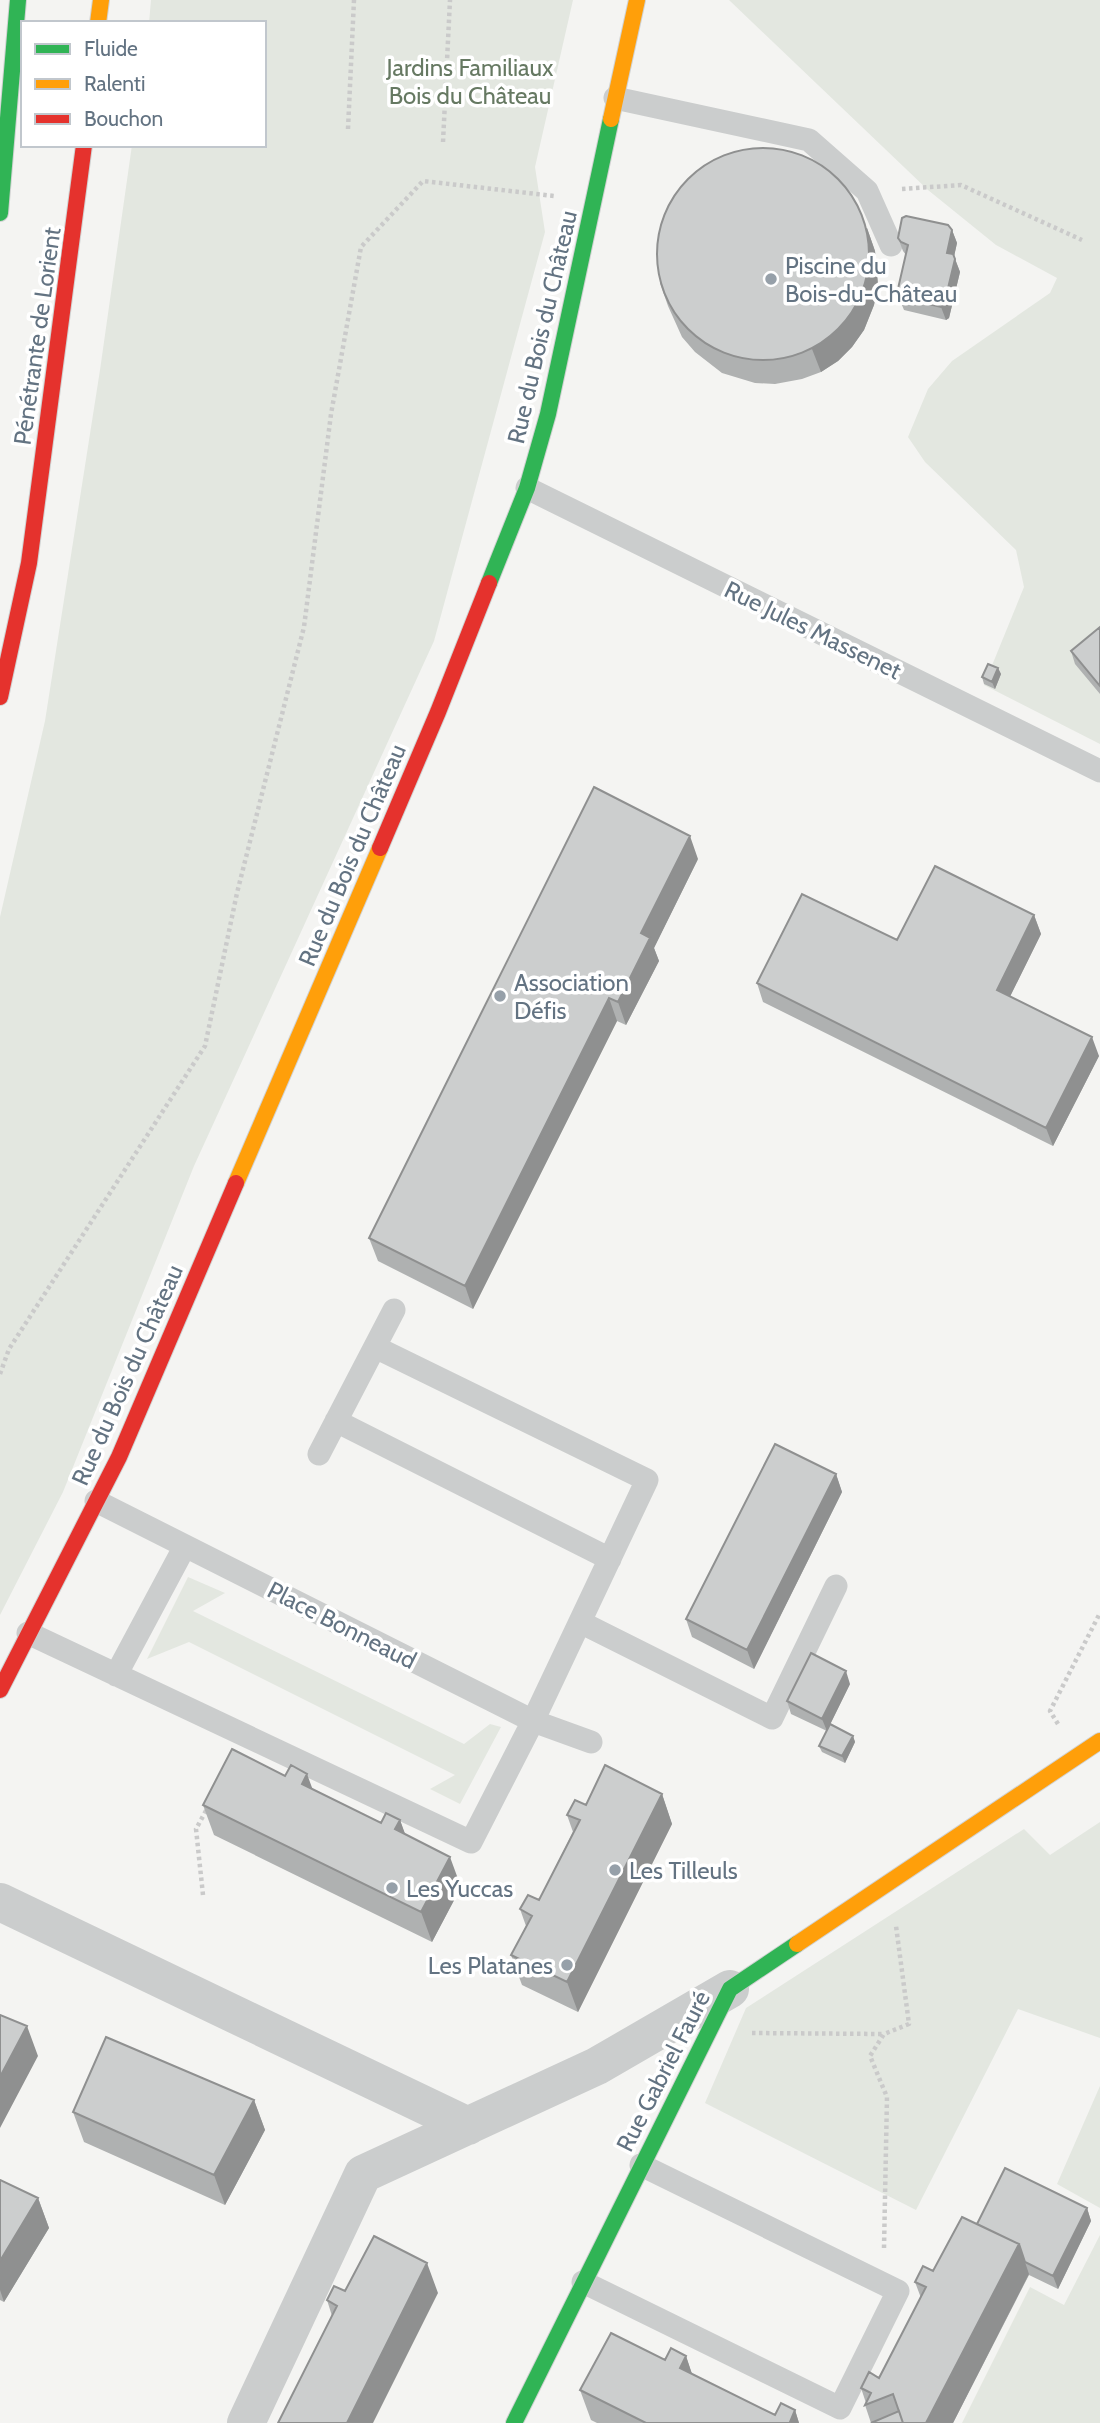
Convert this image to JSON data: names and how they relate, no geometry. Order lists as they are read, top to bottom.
{
  "streets": {
    "main road": ["Rue du Bois du Château", "Pénétrante de Lorient", "Rue Gabriel Fauré"],
    "lane": ["Rue Jules Massenet", "Place Bonneaud"]
  },
  "crossings": [
    ["Rue du Bois du Château", "Rue Jules Massenet"],
    ["Rue du Bois du Château", "Place Bonneaud"]
  ],
  "parks": ["Jardins Familiaux Bois du Château"],
  "places": [
    "Piscine du Bois-du-Château",
    "Association Défis",
    "Les Tilleuls",
    "Les Yuccas",
    "Les Platanes"
  ],
  "legend": ["Fluide", "Ralenti", "Bouchon"]
}
